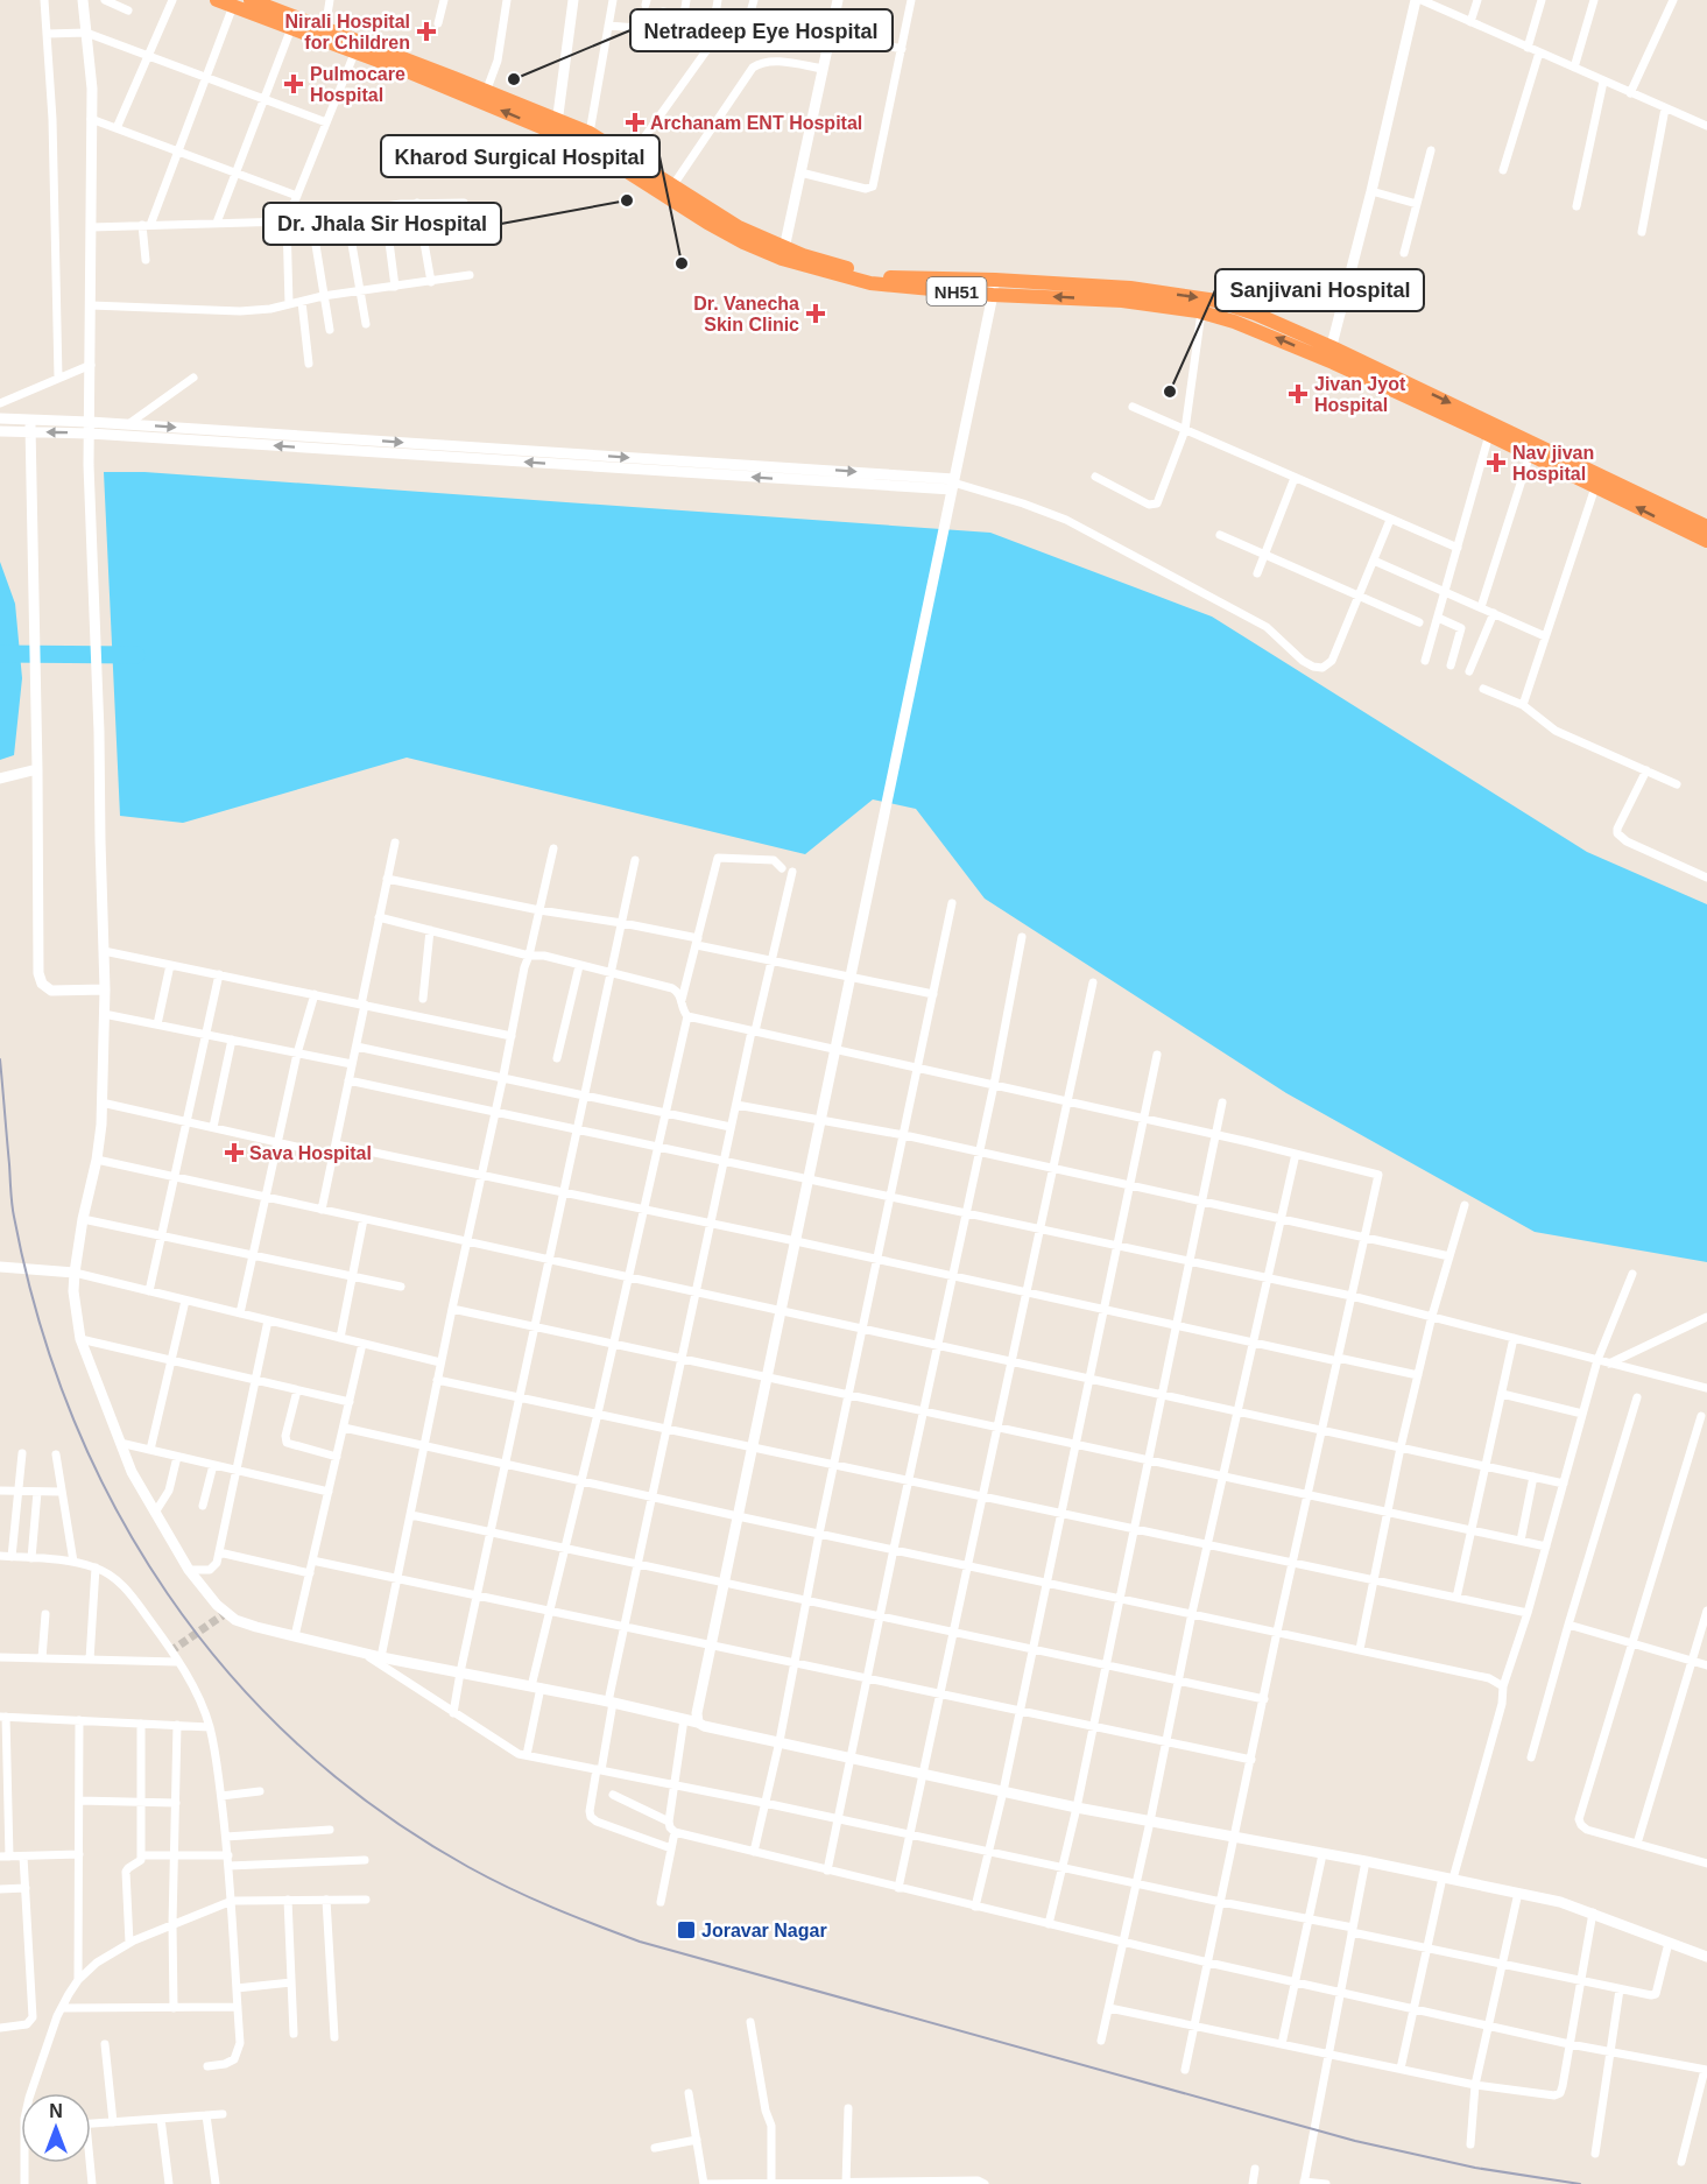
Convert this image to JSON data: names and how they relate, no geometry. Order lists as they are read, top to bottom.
{
  "streets": {
    "highway": ["NH51"]
  },
  "places": {
    "health": [
      "Nirali Hospital for Children",
      "Pulmocare Hospital",
      "Archanam ENT Hospital",
      "Dr. Vanecha Skin Clinic",
      "Jivan Jyot Hospital",
      "Nav jivan Hospital",
      "Sava Hospital"
    ],
    "other": [
      "Netradeep Eye Hospital",
      "Dr. Jhala Sir Hospital",
      "Kharod Surgical Hospital",
      "Sanjivani Hospital"
    ],
    "transit": ["Joravar Nagar"]
  },
  "north": "top"
}
